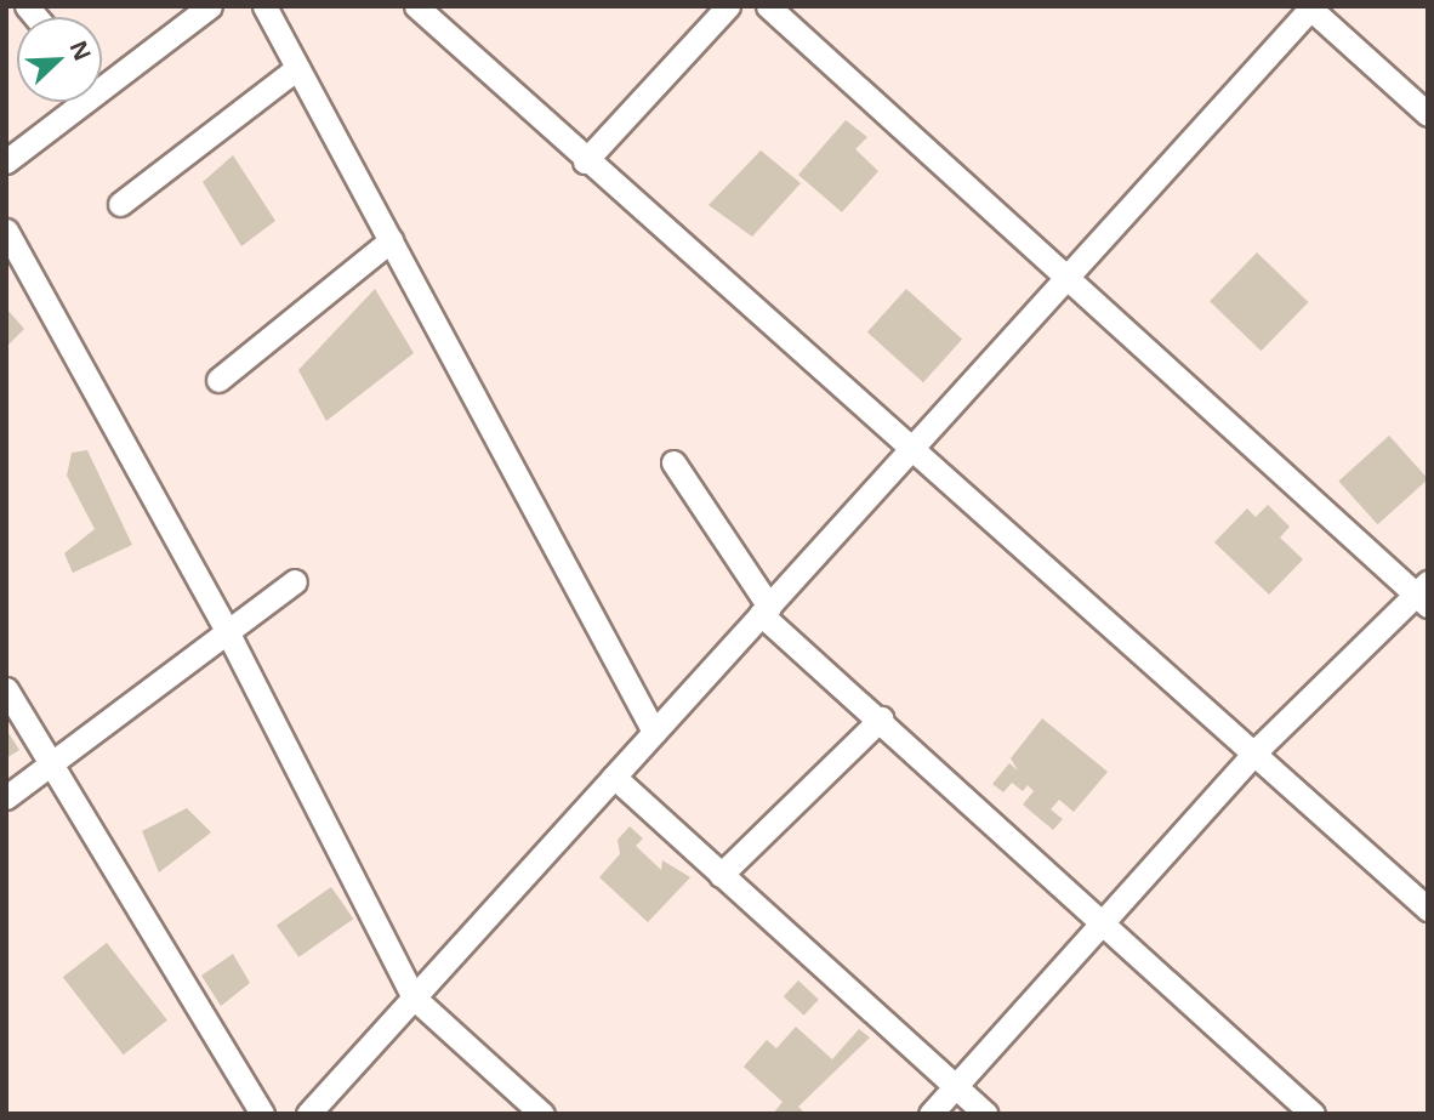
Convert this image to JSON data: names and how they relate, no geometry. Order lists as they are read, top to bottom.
{
  "north": "top right"
}
